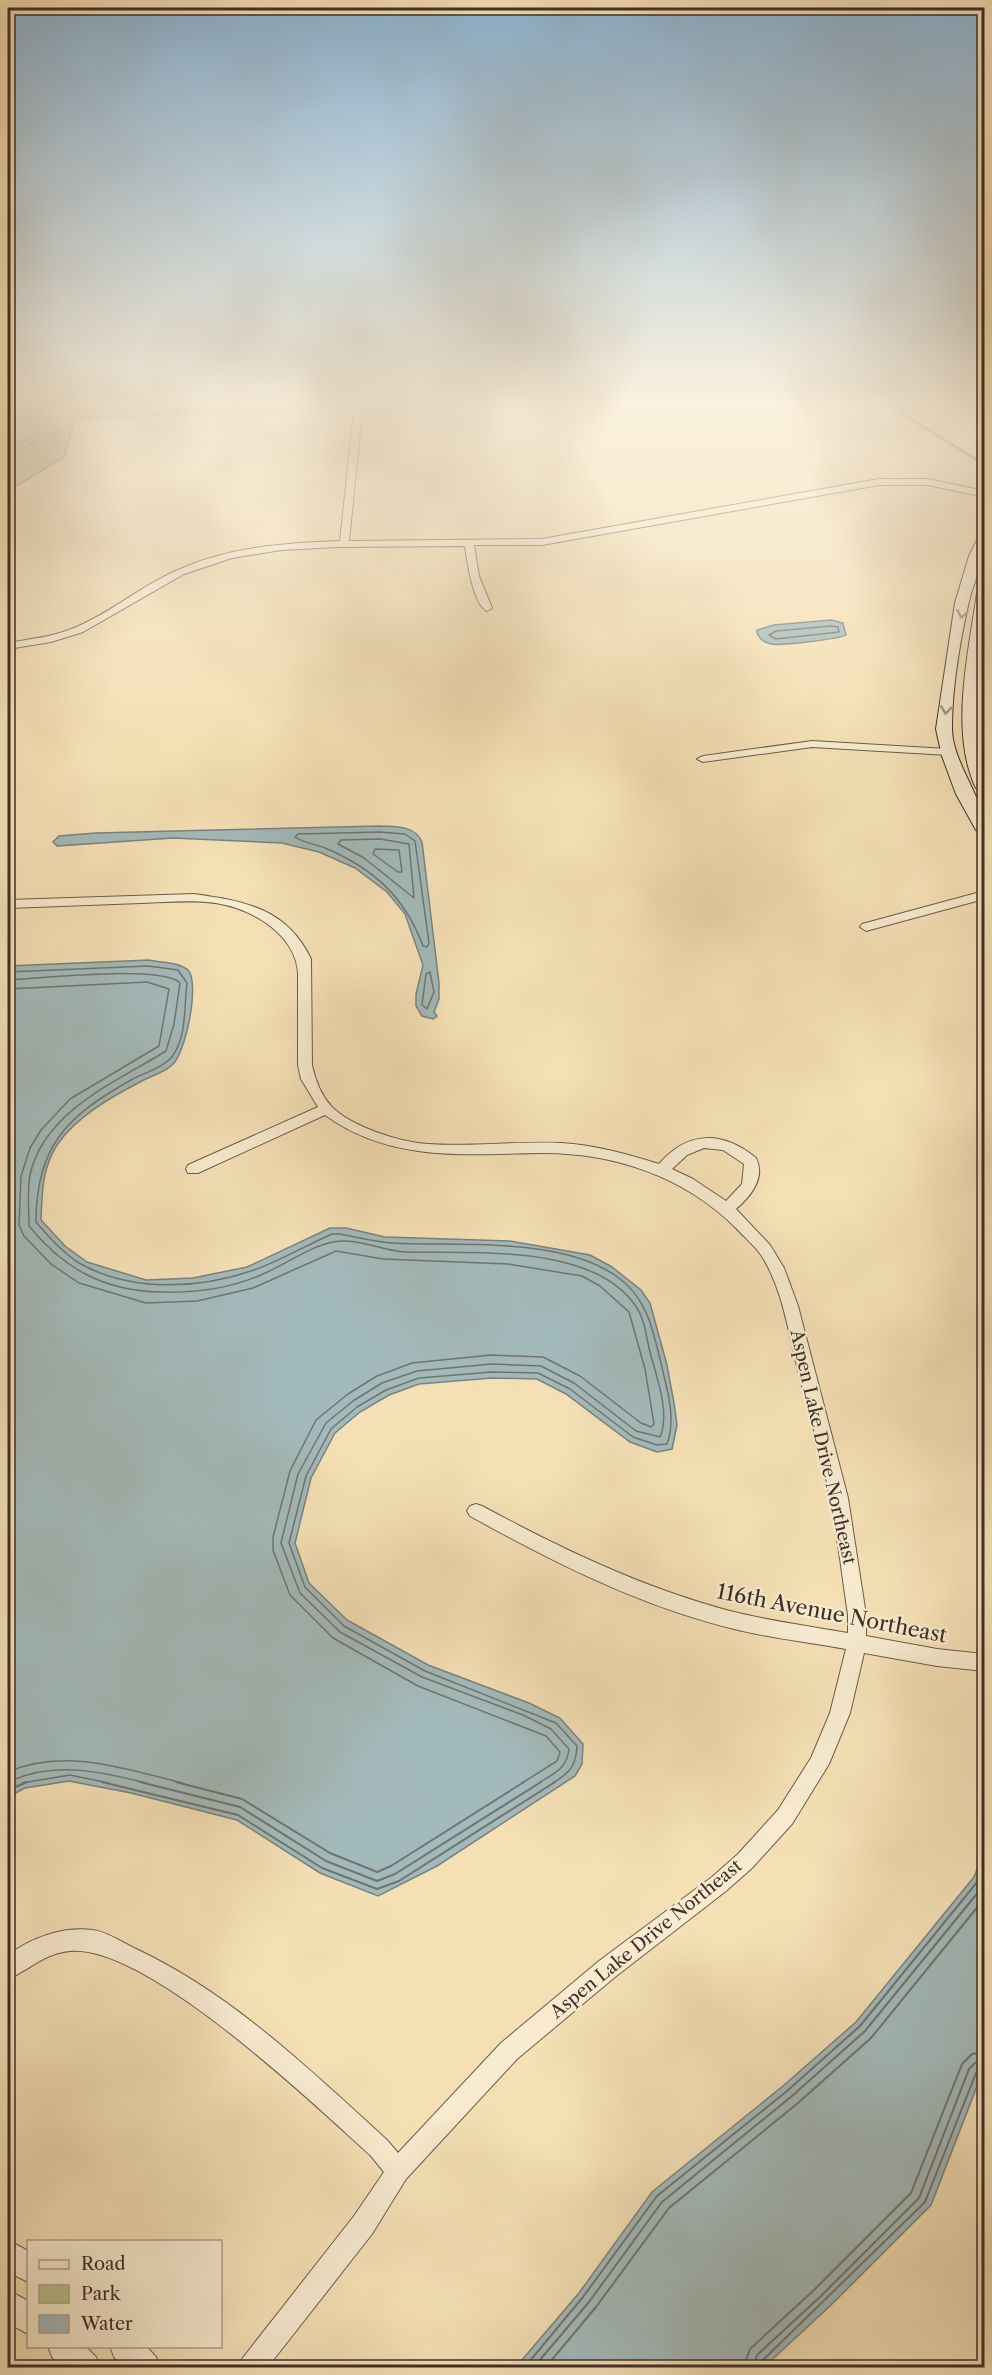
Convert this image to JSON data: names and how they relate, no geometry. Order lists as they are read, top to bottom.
{
  "streets": {
    "street": ["Aspen Lake Drive Northeast", "116th Avenue Northeast"]
  },
  "crossings": [
    ["Aspen Lake Drive Northeast", "116th Avenue Northeast"]
  ],
  "legend": ["Road", "Park", "Water"]
}
